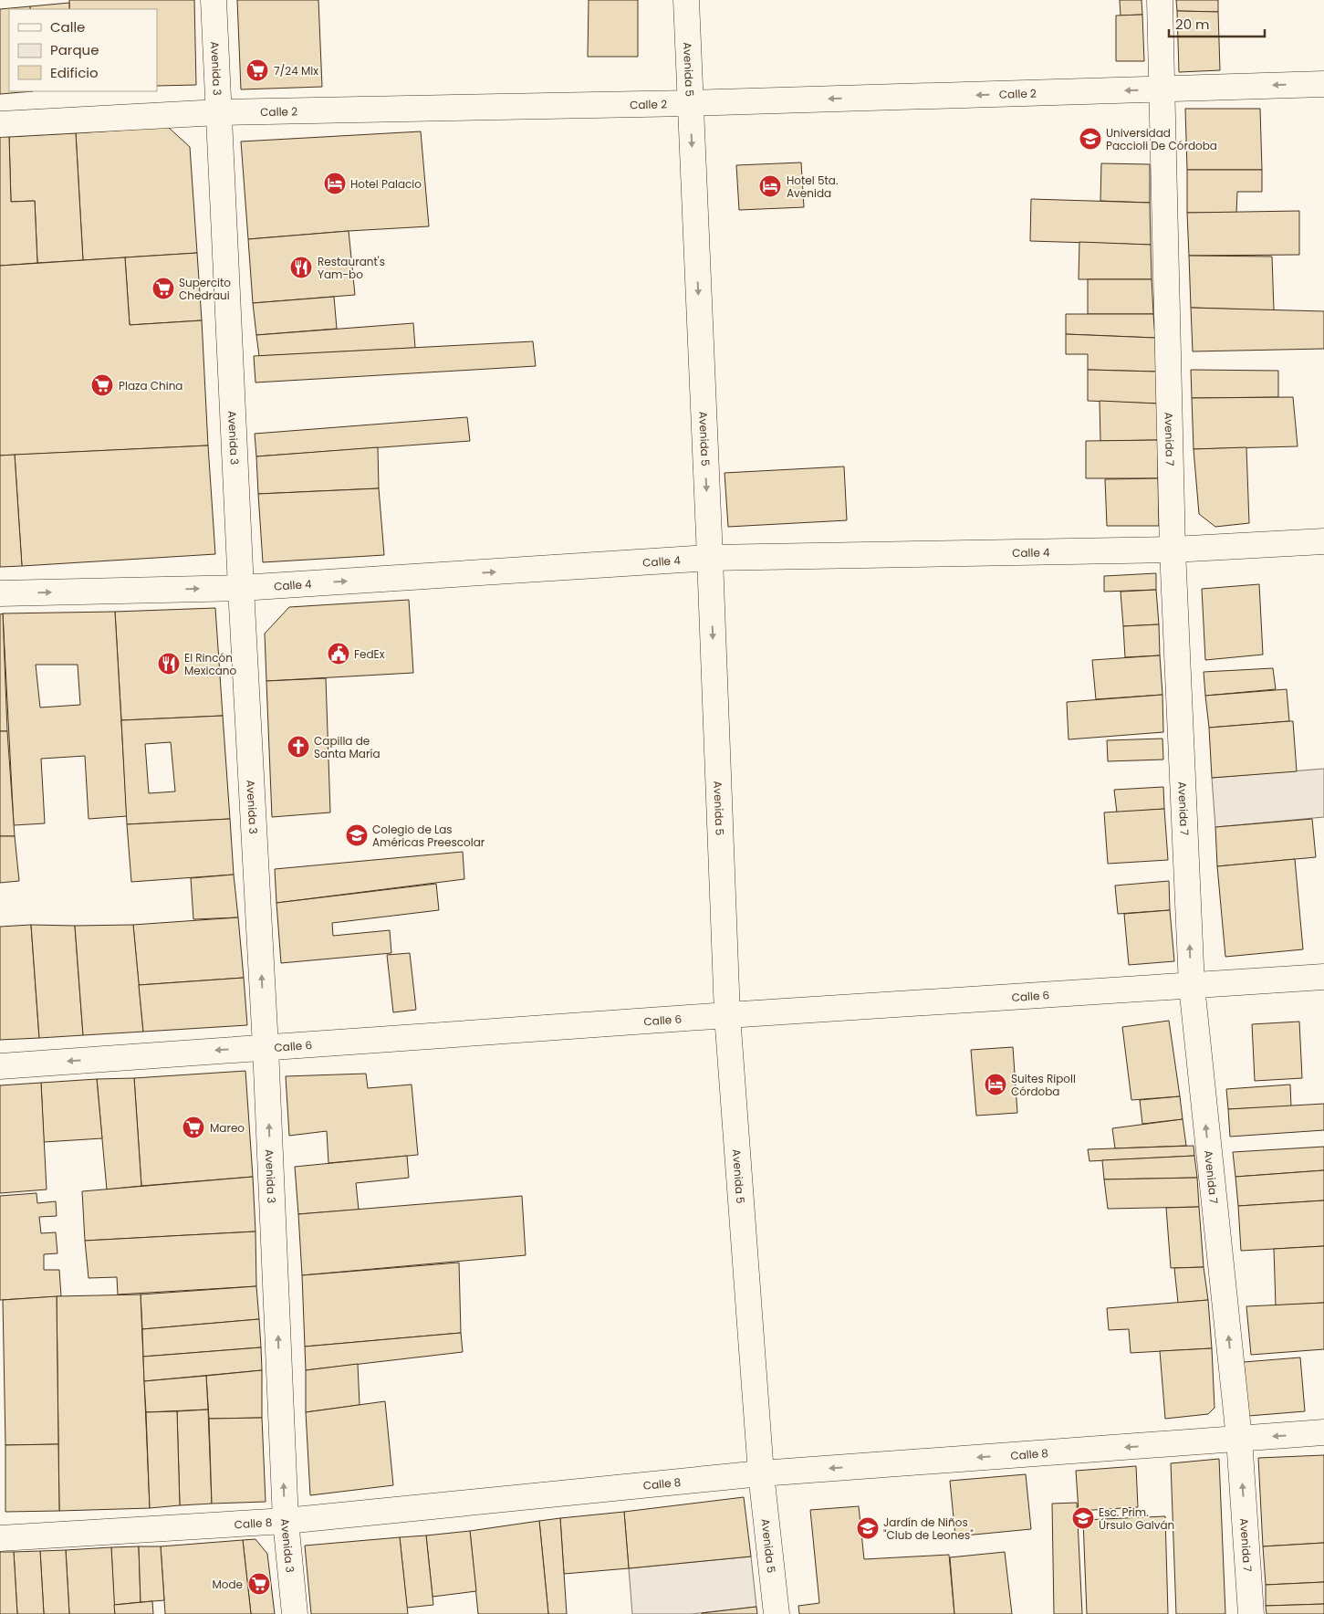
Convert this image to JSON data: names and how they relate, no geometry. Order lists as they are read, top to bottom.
{
  "streets": {
    "street": [
      "Avenida 3",
      "Avenida 5",
      "Calle 2",
      "Avenida 7",
      "Calle 4",
      "Calle 6",
      "Calle 8"
    ]
  },
  "crossings": [
    ["Avenida 3", "Calle 2"],
    ["Avenida 3", "Calle 4"],
    ["Avenida 3", "Calle 6"],
    ["Avenida 3", "Calle 8"],
    ["Avenida 5", "Calle 2"],
    ["Avenida 5", "Calle 4"],
    ["Avenida 5", "Calle 6"],
    ["Avenida 5", "Calle 8"],
    ["Calle 2", "Avenida 7"],
    ["Avenida 7", "Calle 4"],
    ["Avenida 7", "Calle 6"],
    ["Avenida 7", "Calle 8"]
  ],
  "one_way": [
    "Avenida 3",
    "Avenida 5",
    "Calle 2",
    "Avenida 7",
    "Calle 4",
    "Calle 8"
  ],
  "places": {
    "supermarket": [
      "7/24 Mix",
      "Supercito Chedraui",
      "Plaza China",
      "Mareo",
      "Mode"
    ],
    "school or university": [
      "Universidad Paccioli De Córdoba",
      "Colegio de Las Américas Preescolar",
      "Esc. Prim. Úrsulo Galván",
      "Jardín de Niños \"Club de Leones\""
    ],
    "hotel": ["Hotel Palacio", "Hotel 5ta. Avenida", "Suites Ripoll Córdoba"],
    "restaurant": ["Restaurant's Yam-bo", "El Rincón Mexicano"],
    "public building": ["FedEx"],
    "church": ["Capilla de Santa María"]
  },
  "legend": ["Calle", "Parque", "Edificio"],
  "scale_bar": "20 m"
}
